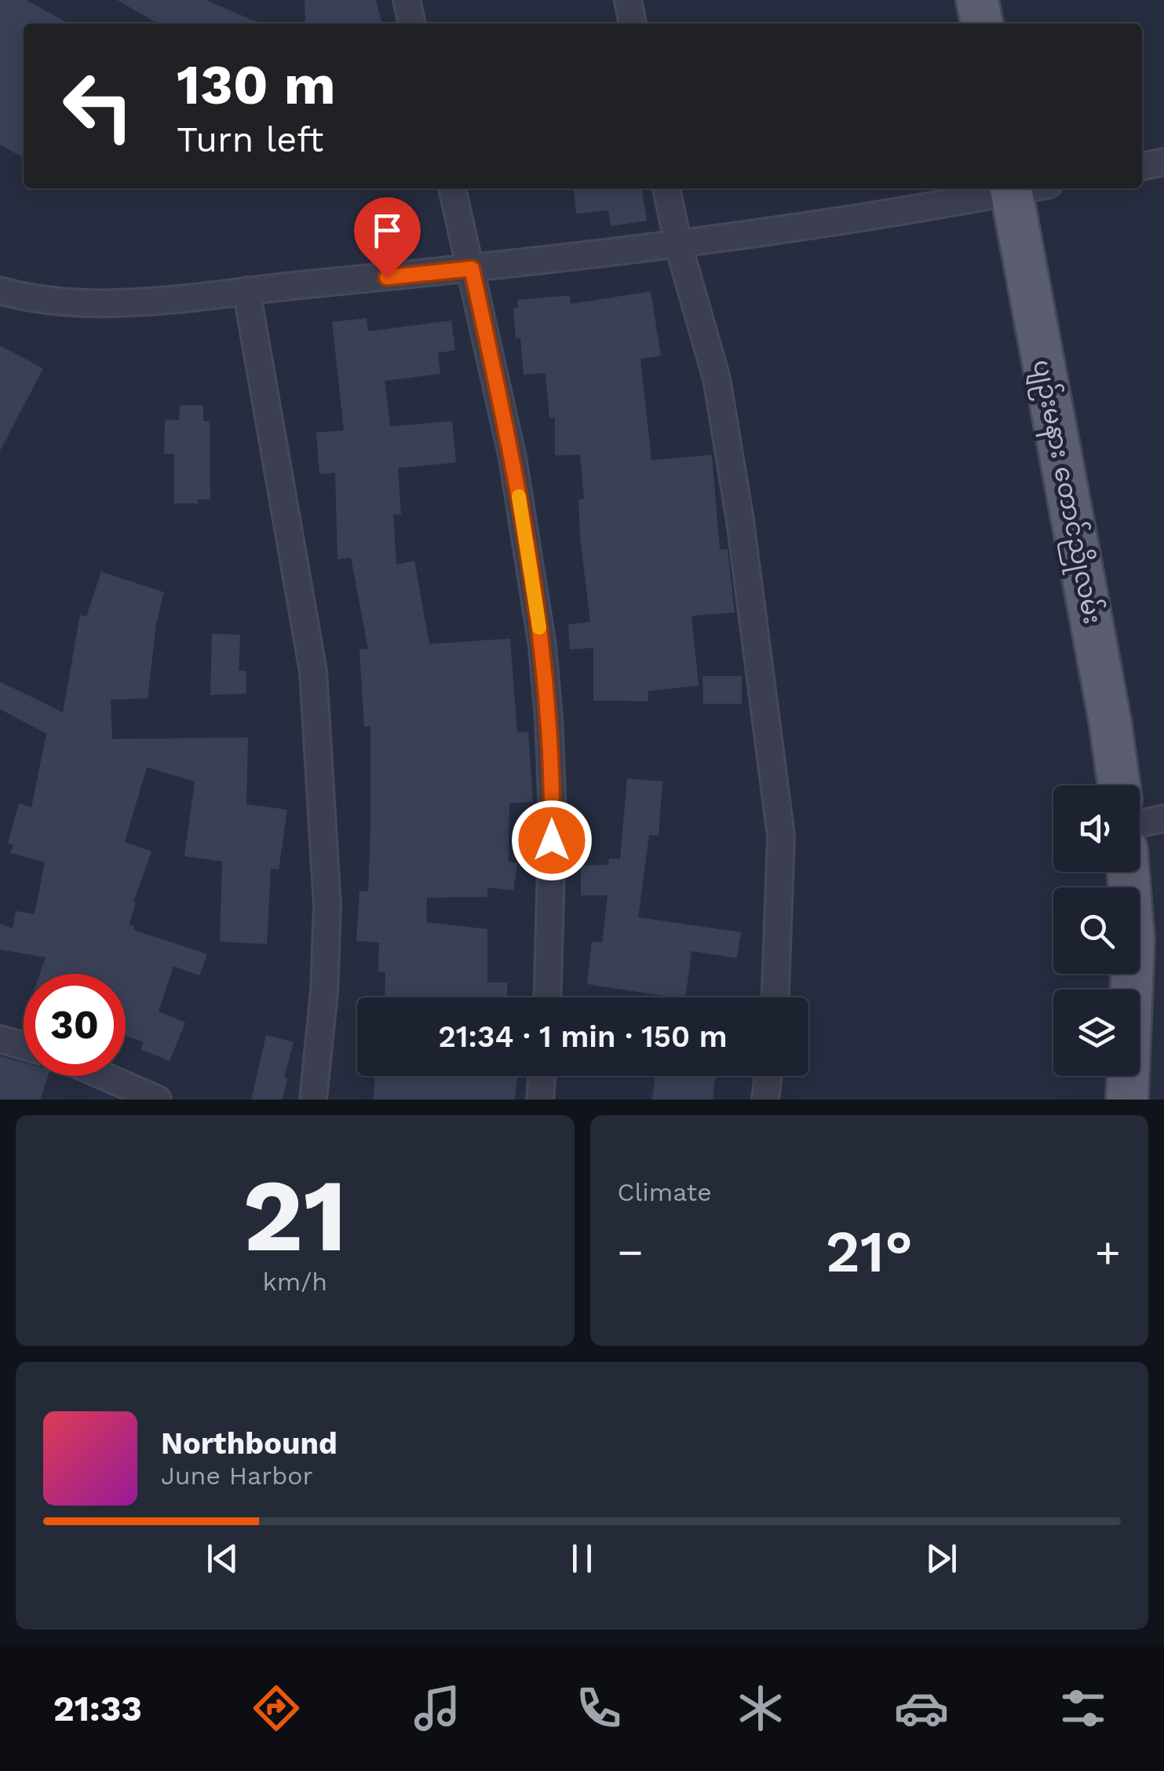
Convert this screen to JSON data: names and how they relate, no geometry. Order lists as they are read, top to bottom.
{
  "streets": {
    "main road": ["ပျဉ်းမနား တောင်ညိုလမ်း"]
  },
  "page": {
    "turn": ["130 m", "Turn left"],
    "limit": "30",
    "trip": "21:34 · 1 min · 150 m",
    "tile": [
      ["21", "km/h"],
      "Climate"
    ],
    "heat": ["−", "21°", "+"],
    "song": ["Northbound", "June Harbor"],
    "tabs": "21:33"
  }
}
